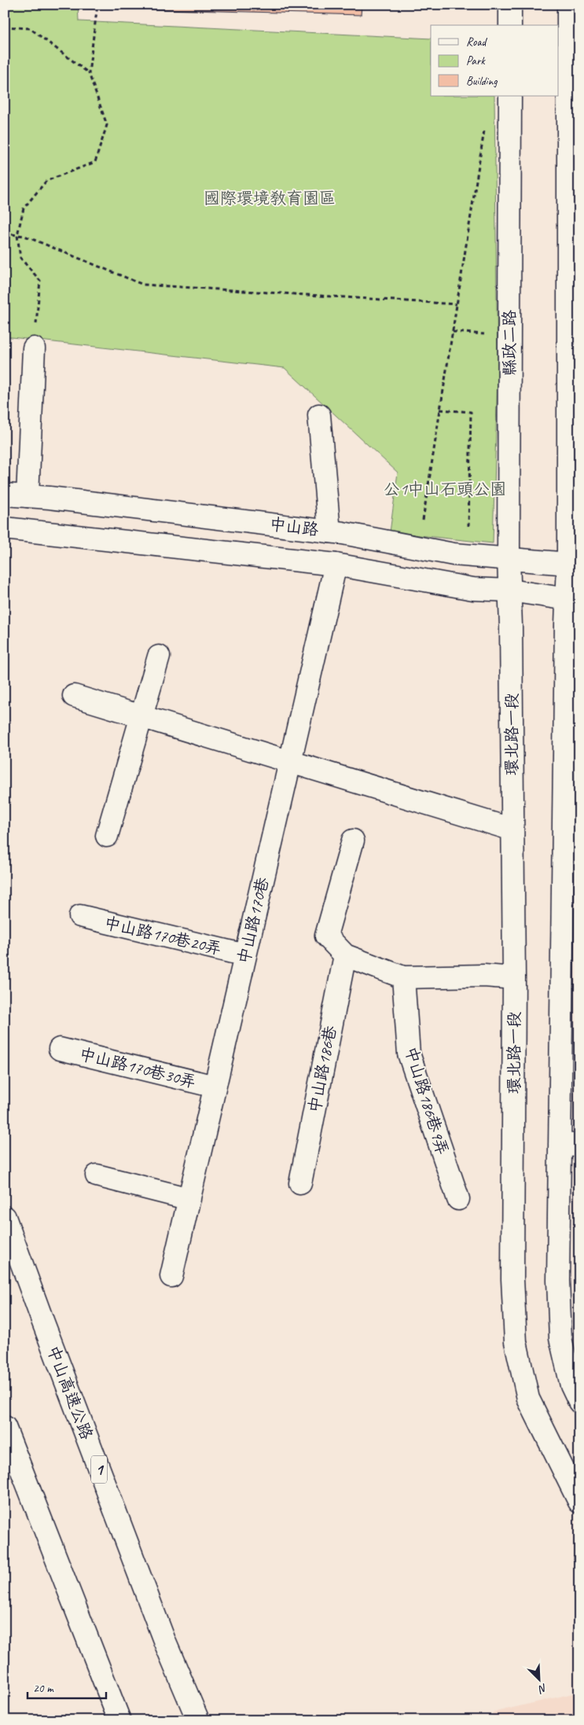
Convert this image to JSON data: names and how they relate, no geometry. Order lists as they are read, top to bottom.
{
  "streets": {
    "main road": [
      "縣政二路",
      "中山路",
      "環北路一段",
      "中山路170巷",
      "中山路170巷20弄",
      "中山路170巷30弄",
      "中山路186巷",
      "中山路186巷9弄",
      "中山高速公路",
      "1"
    ]
  },
  "crossings": [
    ["縣政二路", "中山路"],
    ["縣政二路", "環北路一段"],
    ["中山路", "環北路一段"],
    ["中山路", "中山路170巷"],
    ["中山路170巷", "中山路170巷20弄"],
    ["中山路170巷", "中山路170巷30弄"]
  ],
  "parks": ["國際環境教育園區", "公1中山石頭公園"],
  "legend": ["Road", "Park", "Building"],
  "scale_bar": "20 m",
  "north": "bottom right"
}
